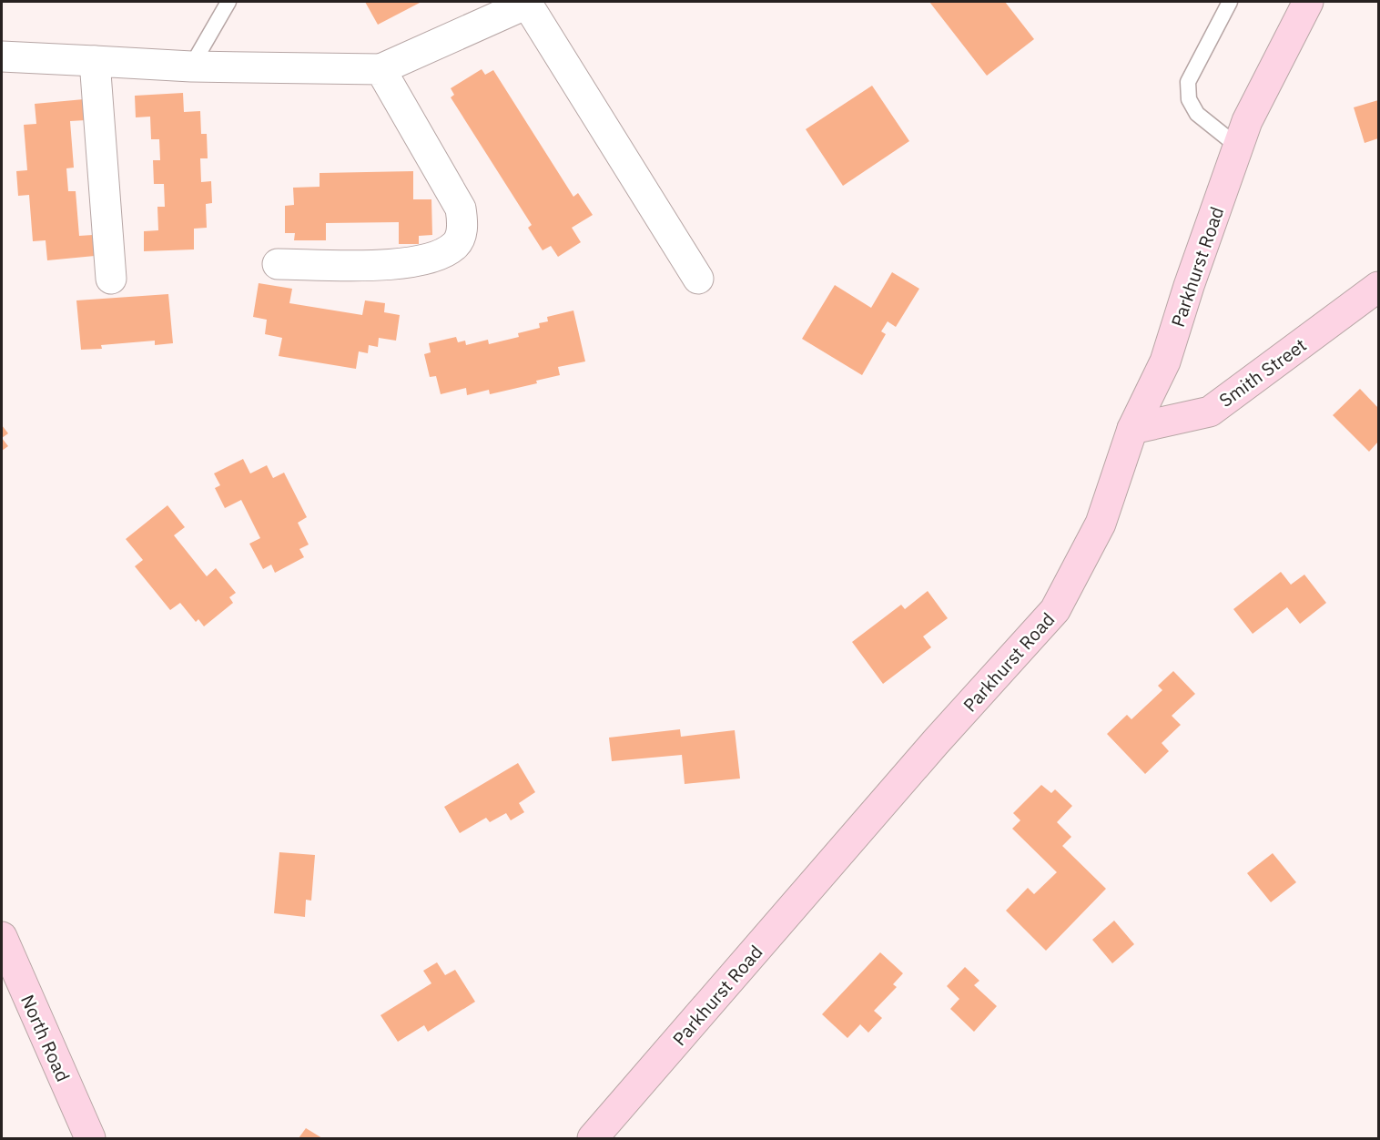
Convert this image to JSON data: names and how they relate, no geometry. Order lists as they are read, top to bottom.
{
  "streets": {
    "street": ["Parkhurst Road", "Smith Street", "North Road"]
  },
  "crossings": [
    ["Parkhurst Road", "Smith Street"]
  ]
}
